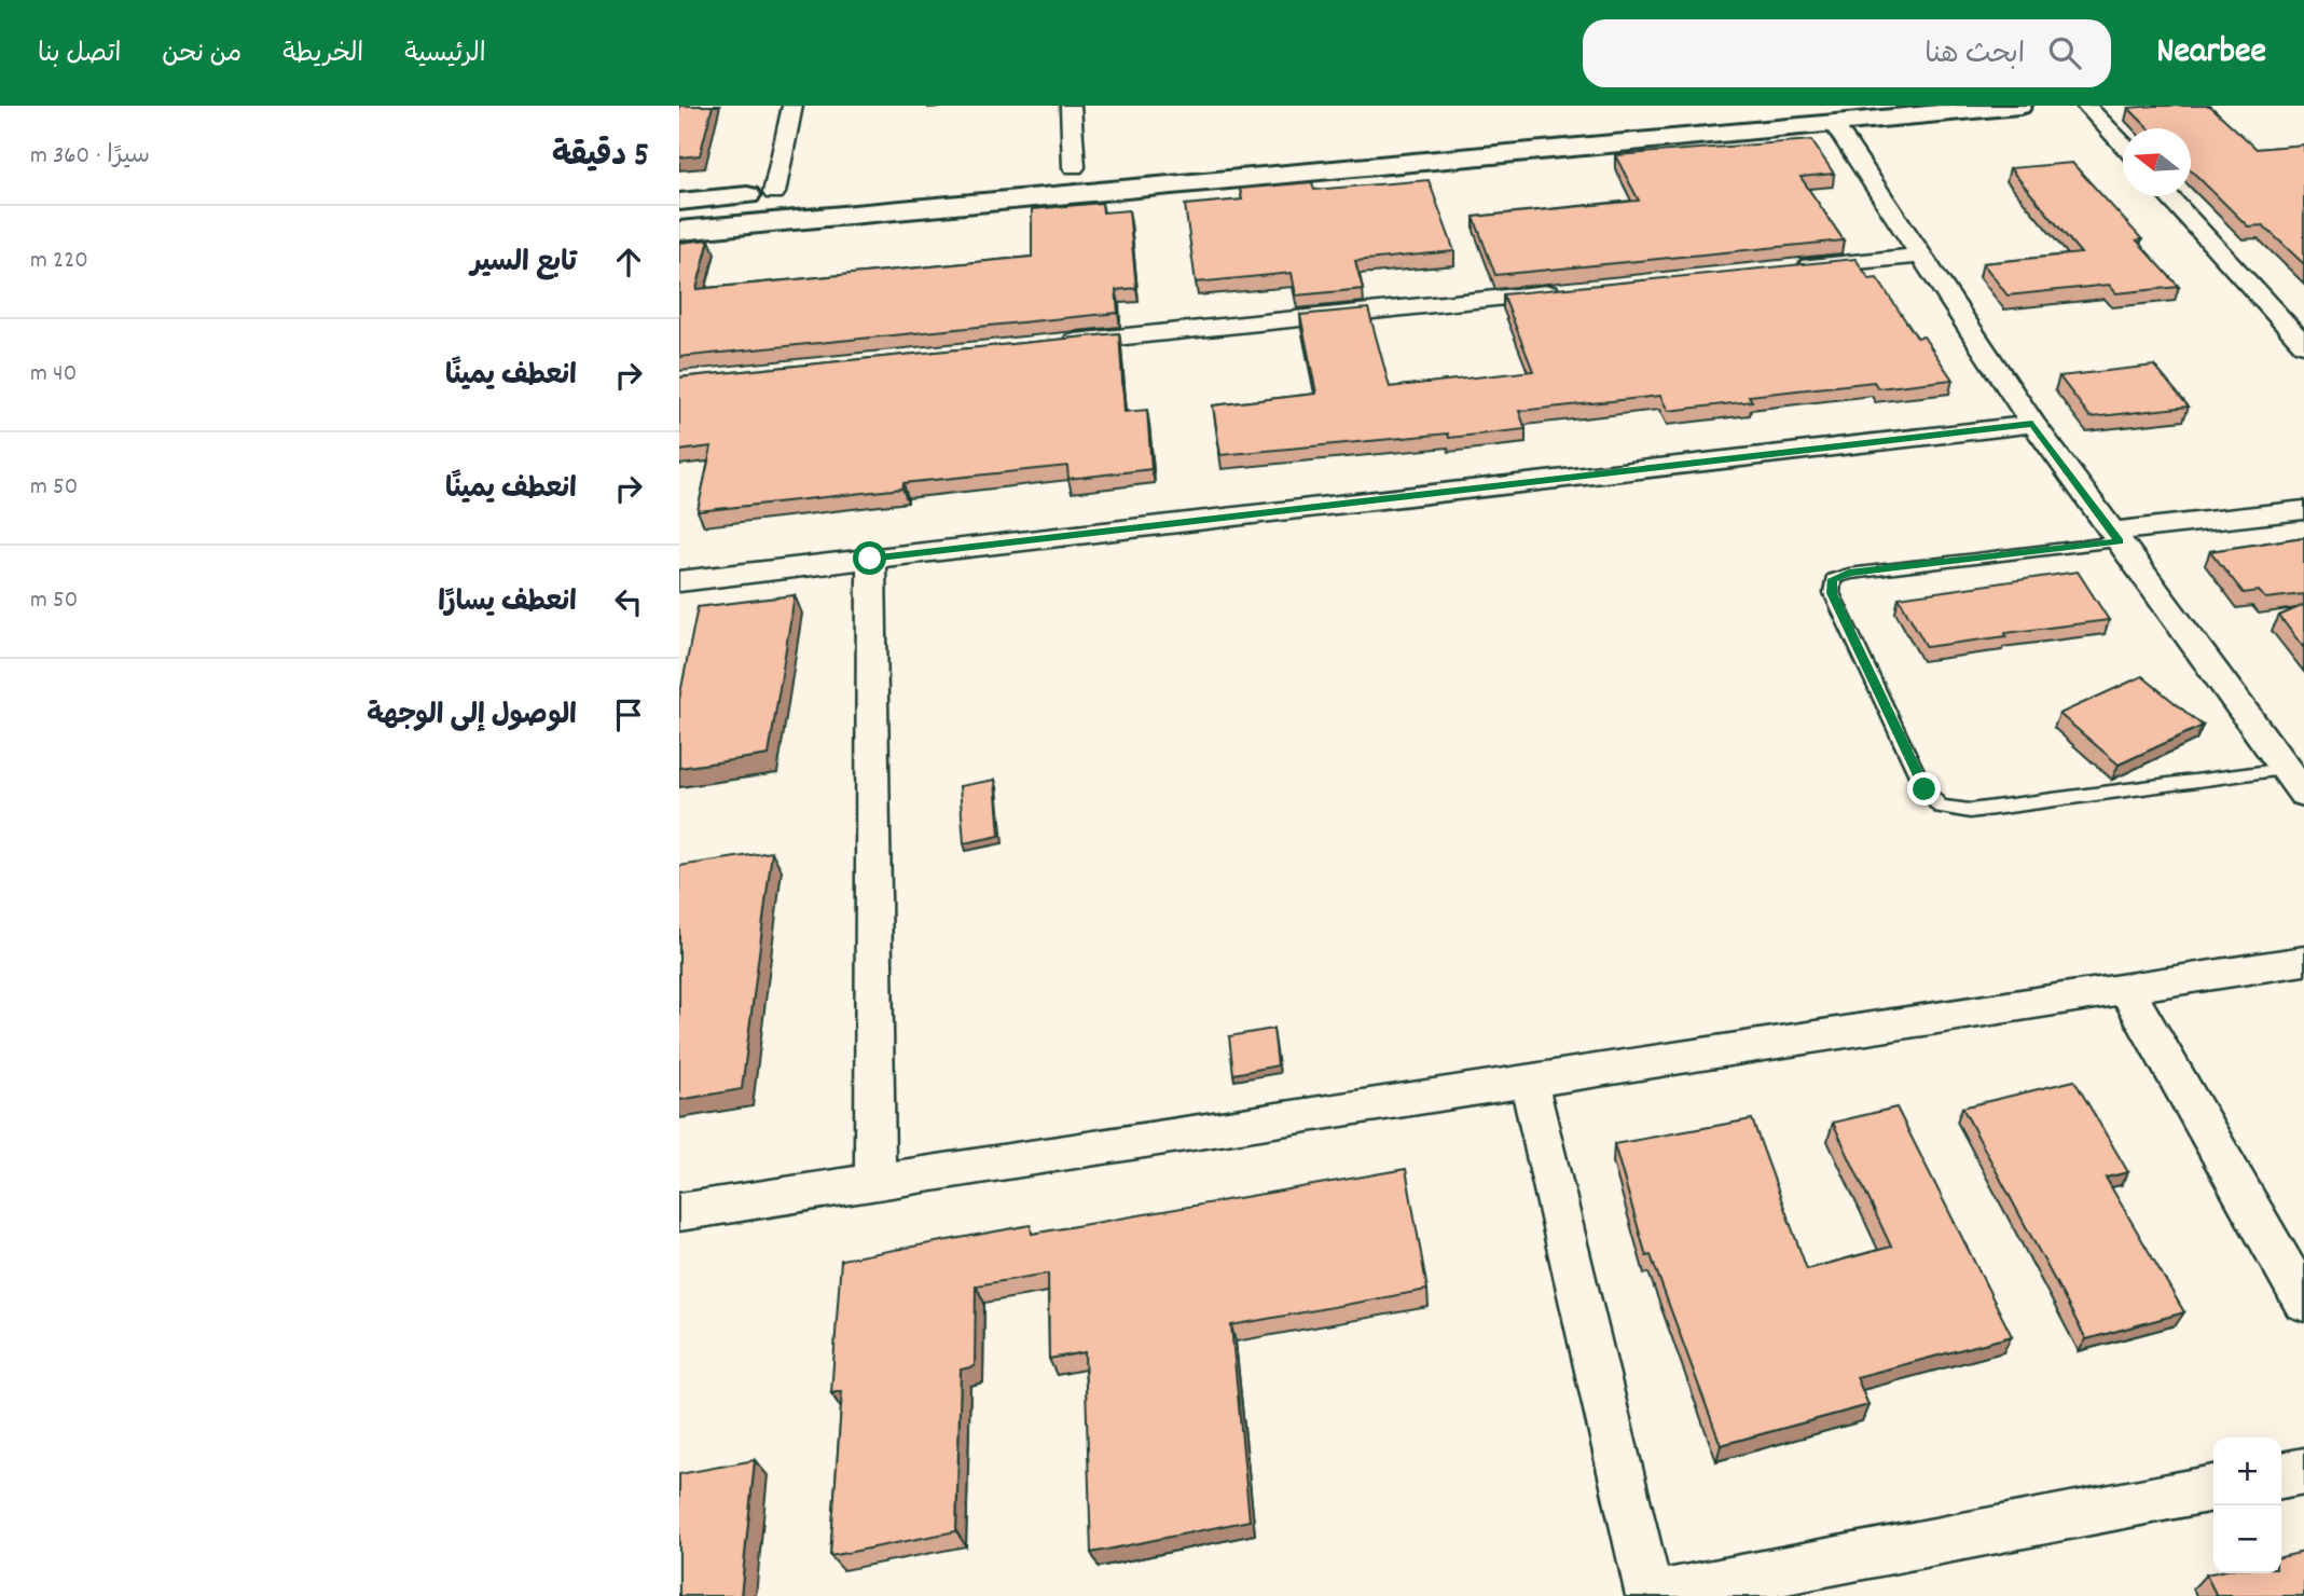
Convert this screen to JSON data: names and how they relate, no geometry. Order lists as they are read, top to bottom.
{
  "north": "left",
  "page": {
    "header": "Nearbee",
    "search": "ابحث هنا",
    "nav": [
      "الرئيسية",
      "الخريطة",
      "من نحن",
      "اتصل بنا"
    ],
    "heading": ["5 دقيقة", "سيرًا · 360 m"],
    "list": [
      ["تابع السير", "220 m"],
      ["انعطف يمينًا", "40 m"],
      ["انعطف يمينًا", "50 m"],
      ["انعطف يسارًا", "50 m"],
      "الوصول إلى الوجهة"
    ],
    "map_buttons": ["+", "−"]
  }
}
